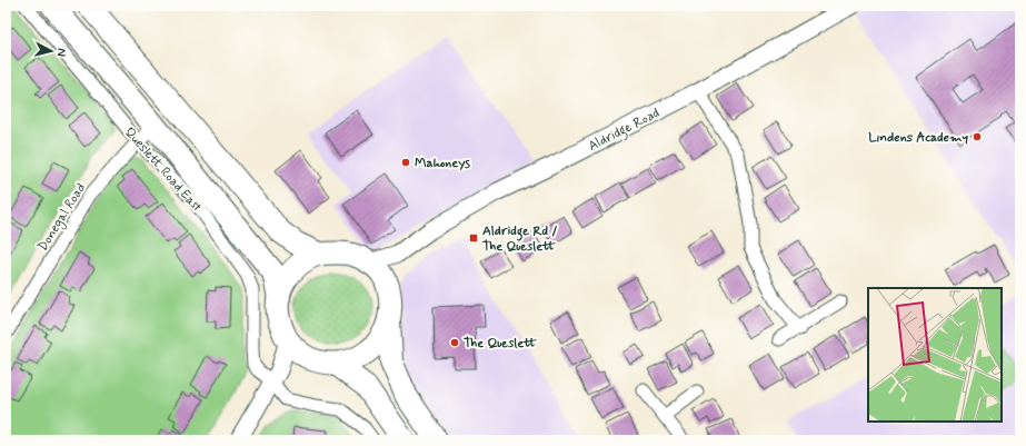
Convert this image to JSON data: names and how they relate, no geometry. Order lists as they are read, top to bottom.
{
  "streets": {
    "highway": ["Queslett Road East"],
    "street": ["Aldridge Road", "Donegal Road"]
  },
  "crossings": [
    ["Aldridge Road", "Queslett Road East"],
    ["Queslett Road East", "Donegal Road"]
  ],
  "places": {
    "other": ["Lindens Academy", "Mahoneys", "The Queslett"],
    "transit": ["Aldridge Rd / The Queslett"]
  },
  "north": "right"
}
